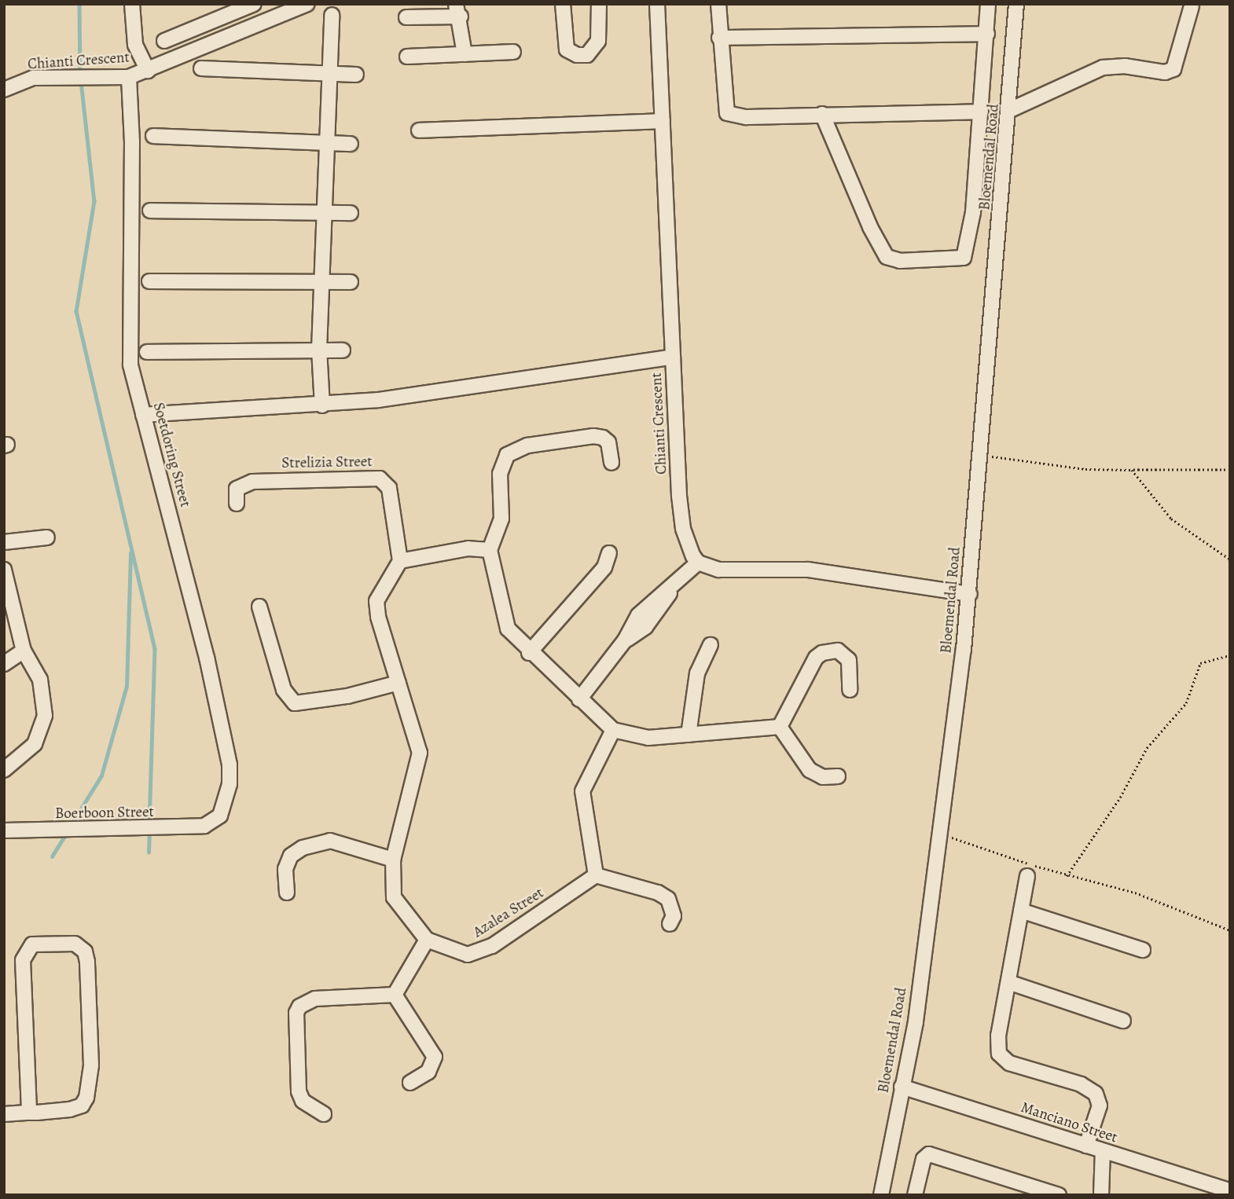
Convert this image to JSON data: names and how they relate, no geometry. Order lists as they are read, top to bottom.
{
  "streets": {
    "street": [
      "Chianti Crescent",
      "Bloemendal Road",
      "Soetdoring Street",
      "Strelizia Street",
      "Boerboon Street",
      "Azalea Street",
      "Manciano Street"
    ]
  },
  "crossings": [
    ["Chianti Crescent", "Soetdoring Street"],
    ["Bloemendal Road", "Manciano Street"],
    ["Soetdoring Street", "Boerboon Street"]
  ]
}
